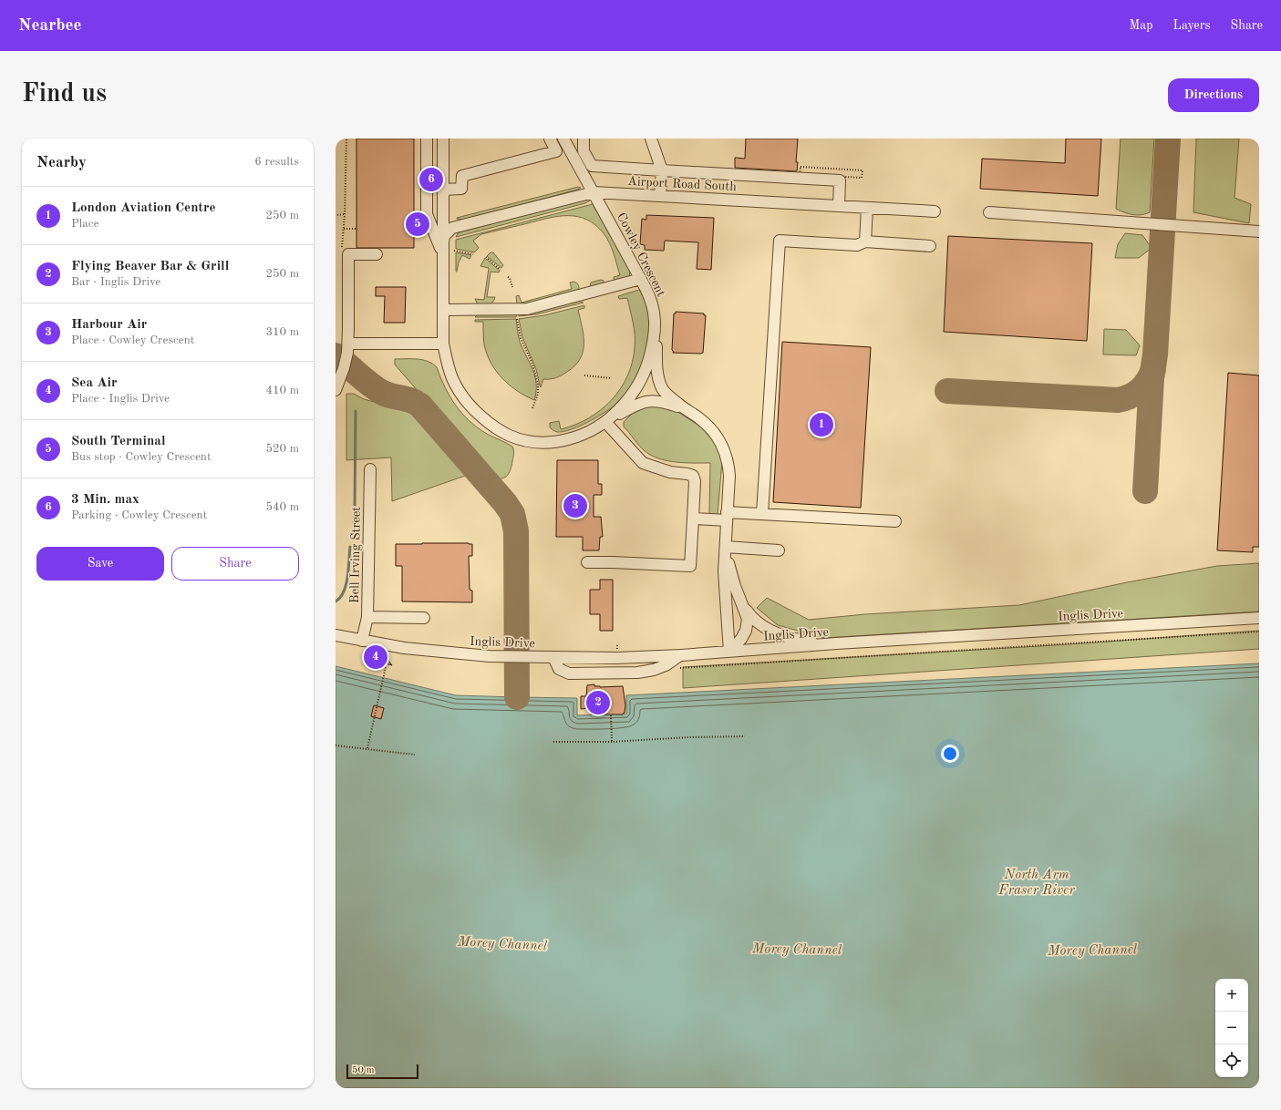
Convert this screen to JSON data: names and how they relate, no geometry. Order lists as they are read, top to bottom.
{
  "streets": {
    "street": [
      "Airport Road South",
      "Cowley Crescent",
      "Bell Irving Street",
      "Inglis Drive"
    ]
  },
  "crossings": [
    ["Airport Road South", "Cowley Crescent"],
    ["Bell Irving Street", "Inglis Drive"]
  ],
  "water": ["North Arm Fraser River", "Morey Channel"],
  "scale_bar": "50 m",
  "page": {
    "header": "Nearbee",
    "nav": ["Map", "Layers", "Share"],
    "buttons": [
      "Directions",
      ["Save", "Share"]
    ],
    "title": "Find us",
    "heading": ["Nearby", "6 results"],
    "pins": [
      "6",
      "5",
      "1",
      "3",
      "4",
      "2"
    ],
    "list": [
      {
        "mark": "1",
        "name": "London Aviation Centre",
        "note": "Place",
        "value": "250 m"
      },
      {
        "mark": "2",
        "name": "Flying Beaver Bar & Grill",
        "note": "Bar · Inglis Drive",
        "value": "250 m"
      },
      {
        "mark": "3",
        "name": "Harbour Air",
        "note": "Place · Cowley Crescent",
        "value": "310 m"
      },
      {
        "mark": "4",
        "name": "Sea Air",
        "note": "Place · Inglis Drive",
        "value": "410 m"
      },
      {
        "mark": "5",
        "name": "South Terminal",
        "note": "Bus stop · Cowley Crescent",
        "value": "520 m"
      },
      {
        "mark": "6",
        "name": "3 Min. max",
        "note": "Parking · Cowley Crescent",
        "value": "540 m"
      }
    ],
    "map_buttons": ["+", "−"],
    "scale": "50 m"
  }
}
